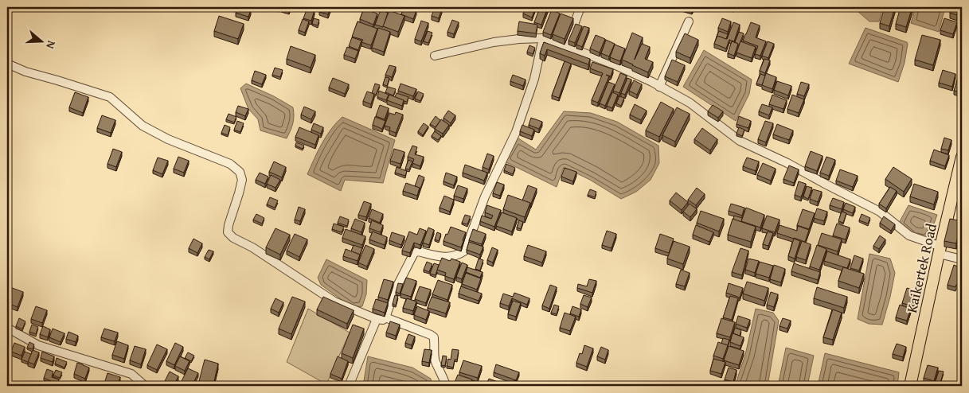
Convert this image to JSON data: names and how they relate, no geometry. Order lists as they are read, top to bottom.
{
  "streets": {
    "main road": ["Kaikertek Road"]
  },
  "north": "right"
}
